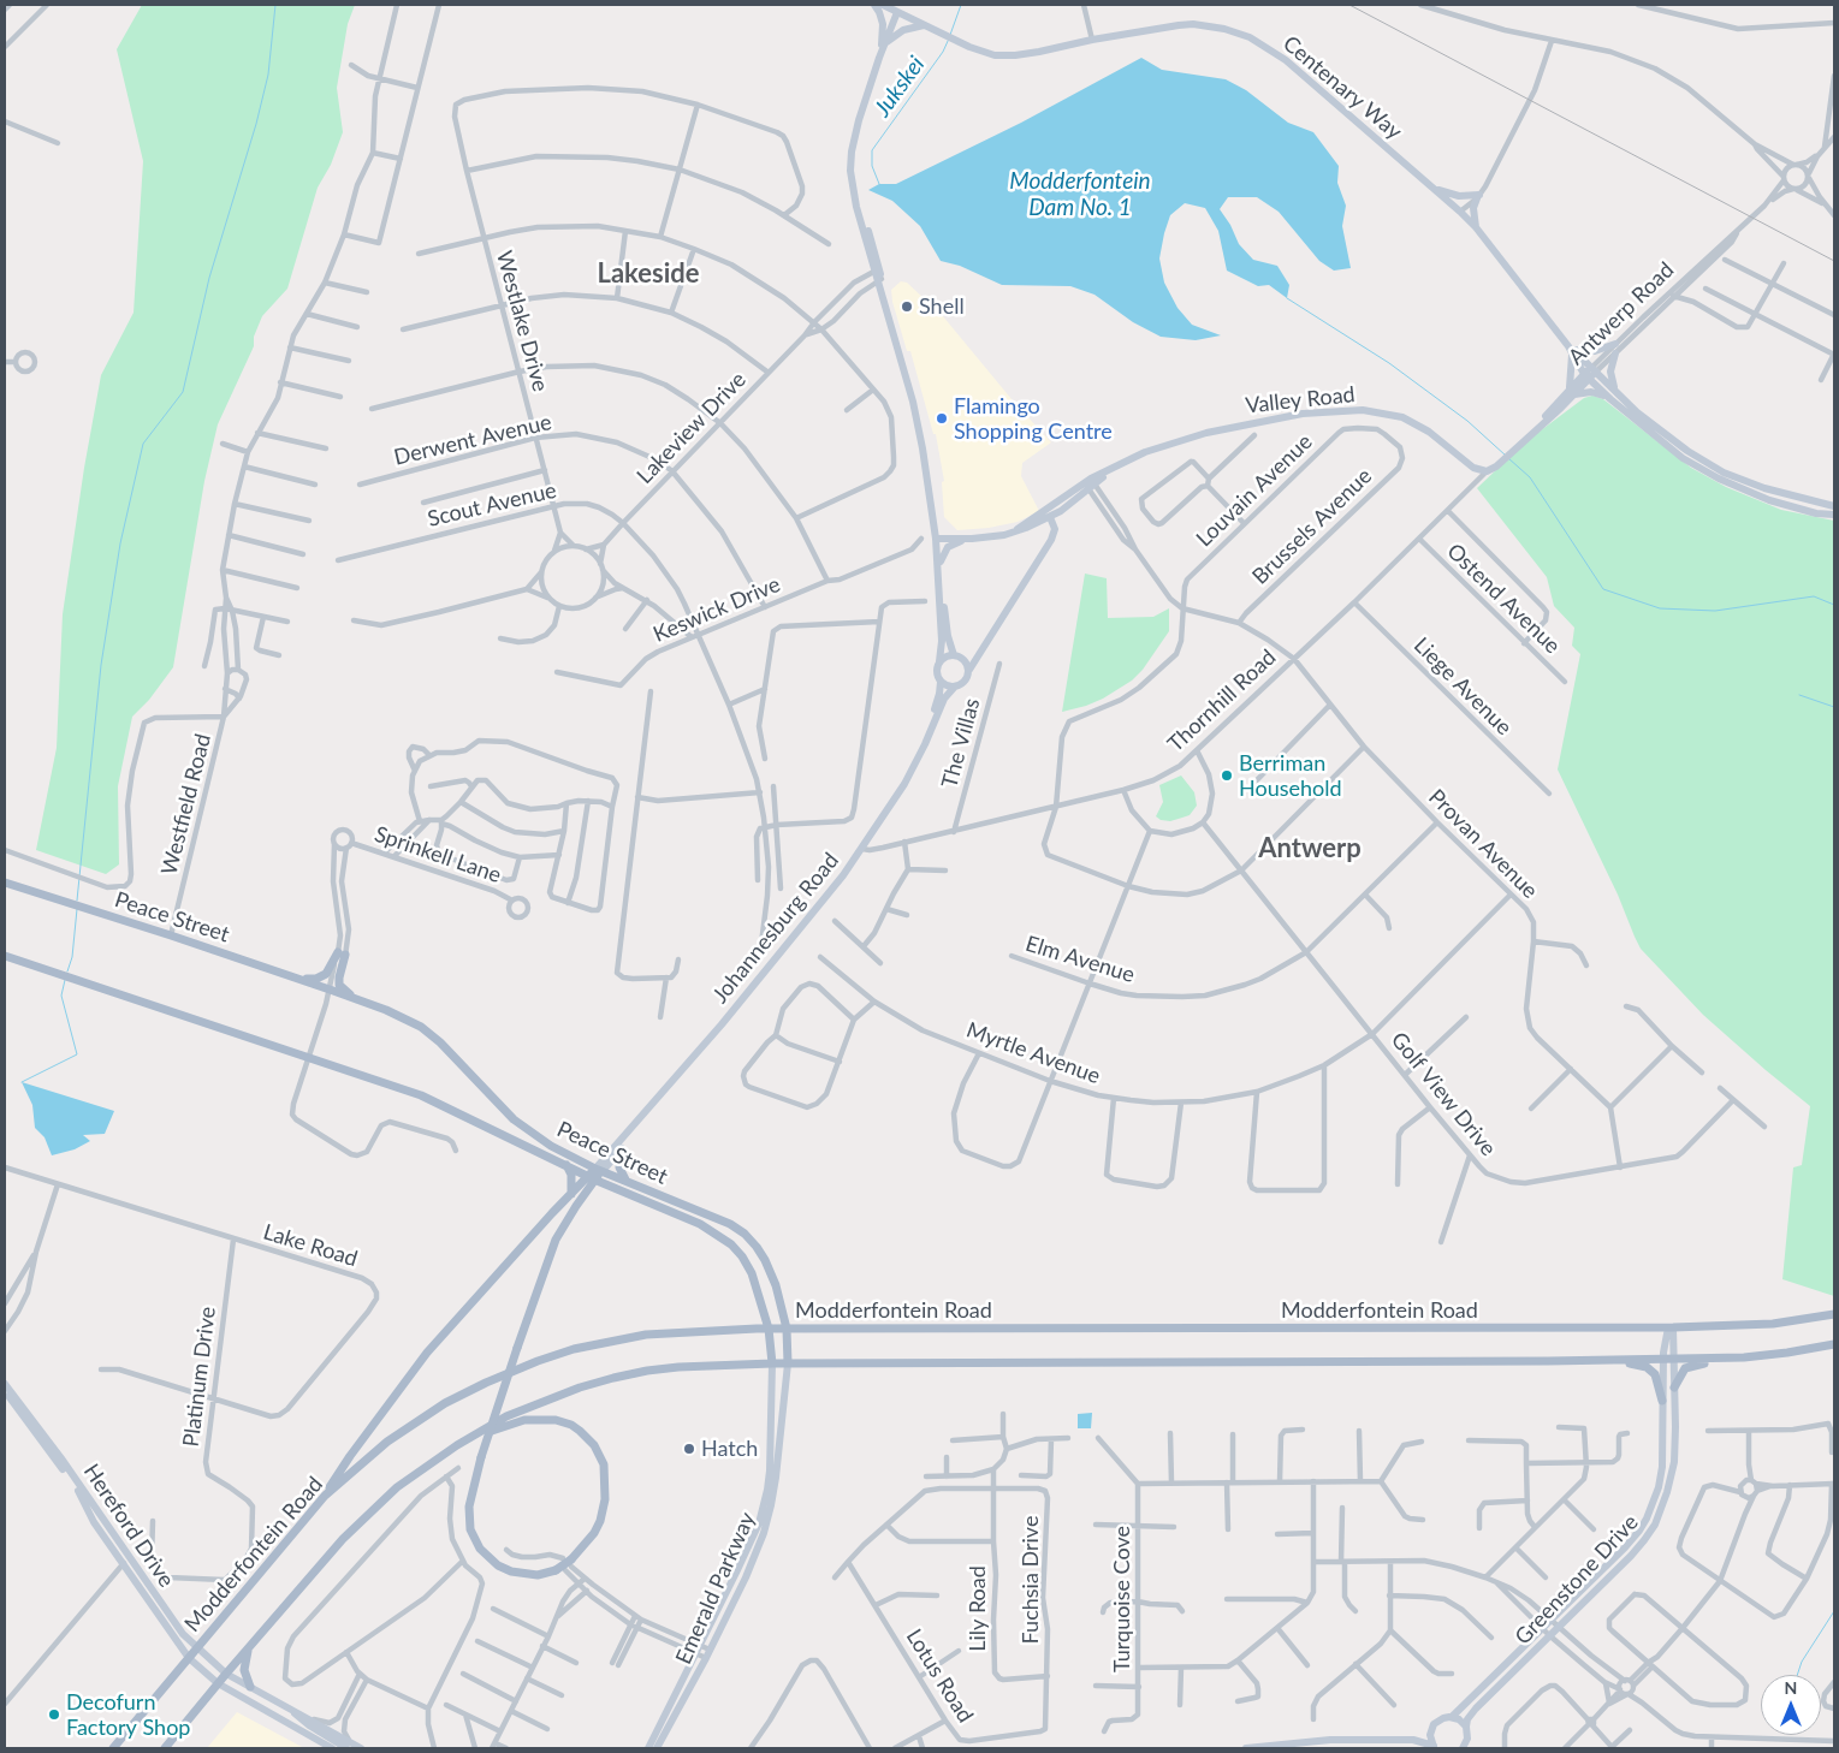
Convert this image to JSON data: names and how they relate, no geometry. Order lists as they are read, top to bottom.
{
  "streets": {
    "main road": ["Peace Street", "Modderfontein Road"],
    "street": [
      "Centenary Way",
      "Antwerp Road",
      "Westlake Drive",
      "Valley Road",
      "Lakeview Drive",
      "Derwent Avenue",
      "Louvain Avenue",
      "Scout Avenue",
      "Brussels Avenue",
      "Ostend Avenue",
      "Keswick Drive",
      "Liege Avenue",
      "Thornhill Road",
      "The Villas",
      "Westfield Road",
      "Provan Avenue",
      "Sprinkell Lane",
      "Johannesburg Road",
      "Elm Avenue",
      "Myrtle Avenue",
      "Golf View Drive",
      "Lake Road",
      "Platinum Drive",
      "Hereford Drive",
      "Fuchsia Drive",
      "Greenstone Drive",
      "Emerald Parkway",
      "Turquoise Cove",
      "Lily Road",
      "Lotus Road"
    ]
  },
  "crossings": [
    ["Centenary Way", "Antwerp Road"],
    ["Antwerp Road", "Thornhill Road"],
    ["Westlake Drive", "Derwent Avenue"],
    ["Westlake Drive", "Scout Avenue"],
    ["Valley Road", "Thornhill Road"],
    ["Lakeview Drive", "Derwent Avenue"],
    ["Lakeview Drive", "Scout Avenue"],
    ["Derwent Avenue", "Keswick Drive"],
    ["Louvain Avenue", "Brussels Avenue"],
    ["Louvain Avenue", "Thornhill Road"],
    ["Louvain Avenue", "Provan Avenue"],
    ["Scout Avenue", "Keswick Drive"],
    ["Brussels Avenue", "Provan Avenue"],
    ["Ostend Avenue", "Thornhill Road"],
    ["Liege Avenue", "Thornhill Road"],
    ["Thornhill Road", "The Villas"],
    ["Thornhill Road", "Provan Avenue"],
    ["Thornhill Road", "Johannesburg Road"],
    ["Westfield Road", "Peace Street"],
    ["Provan Avenue", "Elm Avenue"],
    ["Provan Avenue", "Myrtle Avenue"],
    ["Sprinkell Lane", "Peace Street"],
    ["Peace Street", "Johannesburg Road"],
    ["Peace Street", "Modderfontein Road"],
    ["Peace Street", "Emerald Parkway"],
    ["Elm Avenue", "Golf View Drive"],
    ["Myrtle Avenue", "Golf View Drive"],
    ["Lake Road", "Platinum Drive"],
    ["Modderfontein Road", "Hereford Drive"],
    ["Modderfontein Road", "Greenstone Drive"],
    ["Fuchsia Drive", "Lily Road"],
    ["Fuchsia Drive", "Lotus Road"]
  ],
  "districts": ["Lakeside", "Antwerp"],
  "water": ["Jukskei", "Modderfontein Dam No. 1"],
  "places": [
    "Shell",
    "Flamingo Shopping Centre",
    "Berriman Household",
    "Hatch",
    "Decofurn Factory Shop"
  ],
  "north": "top"
}
